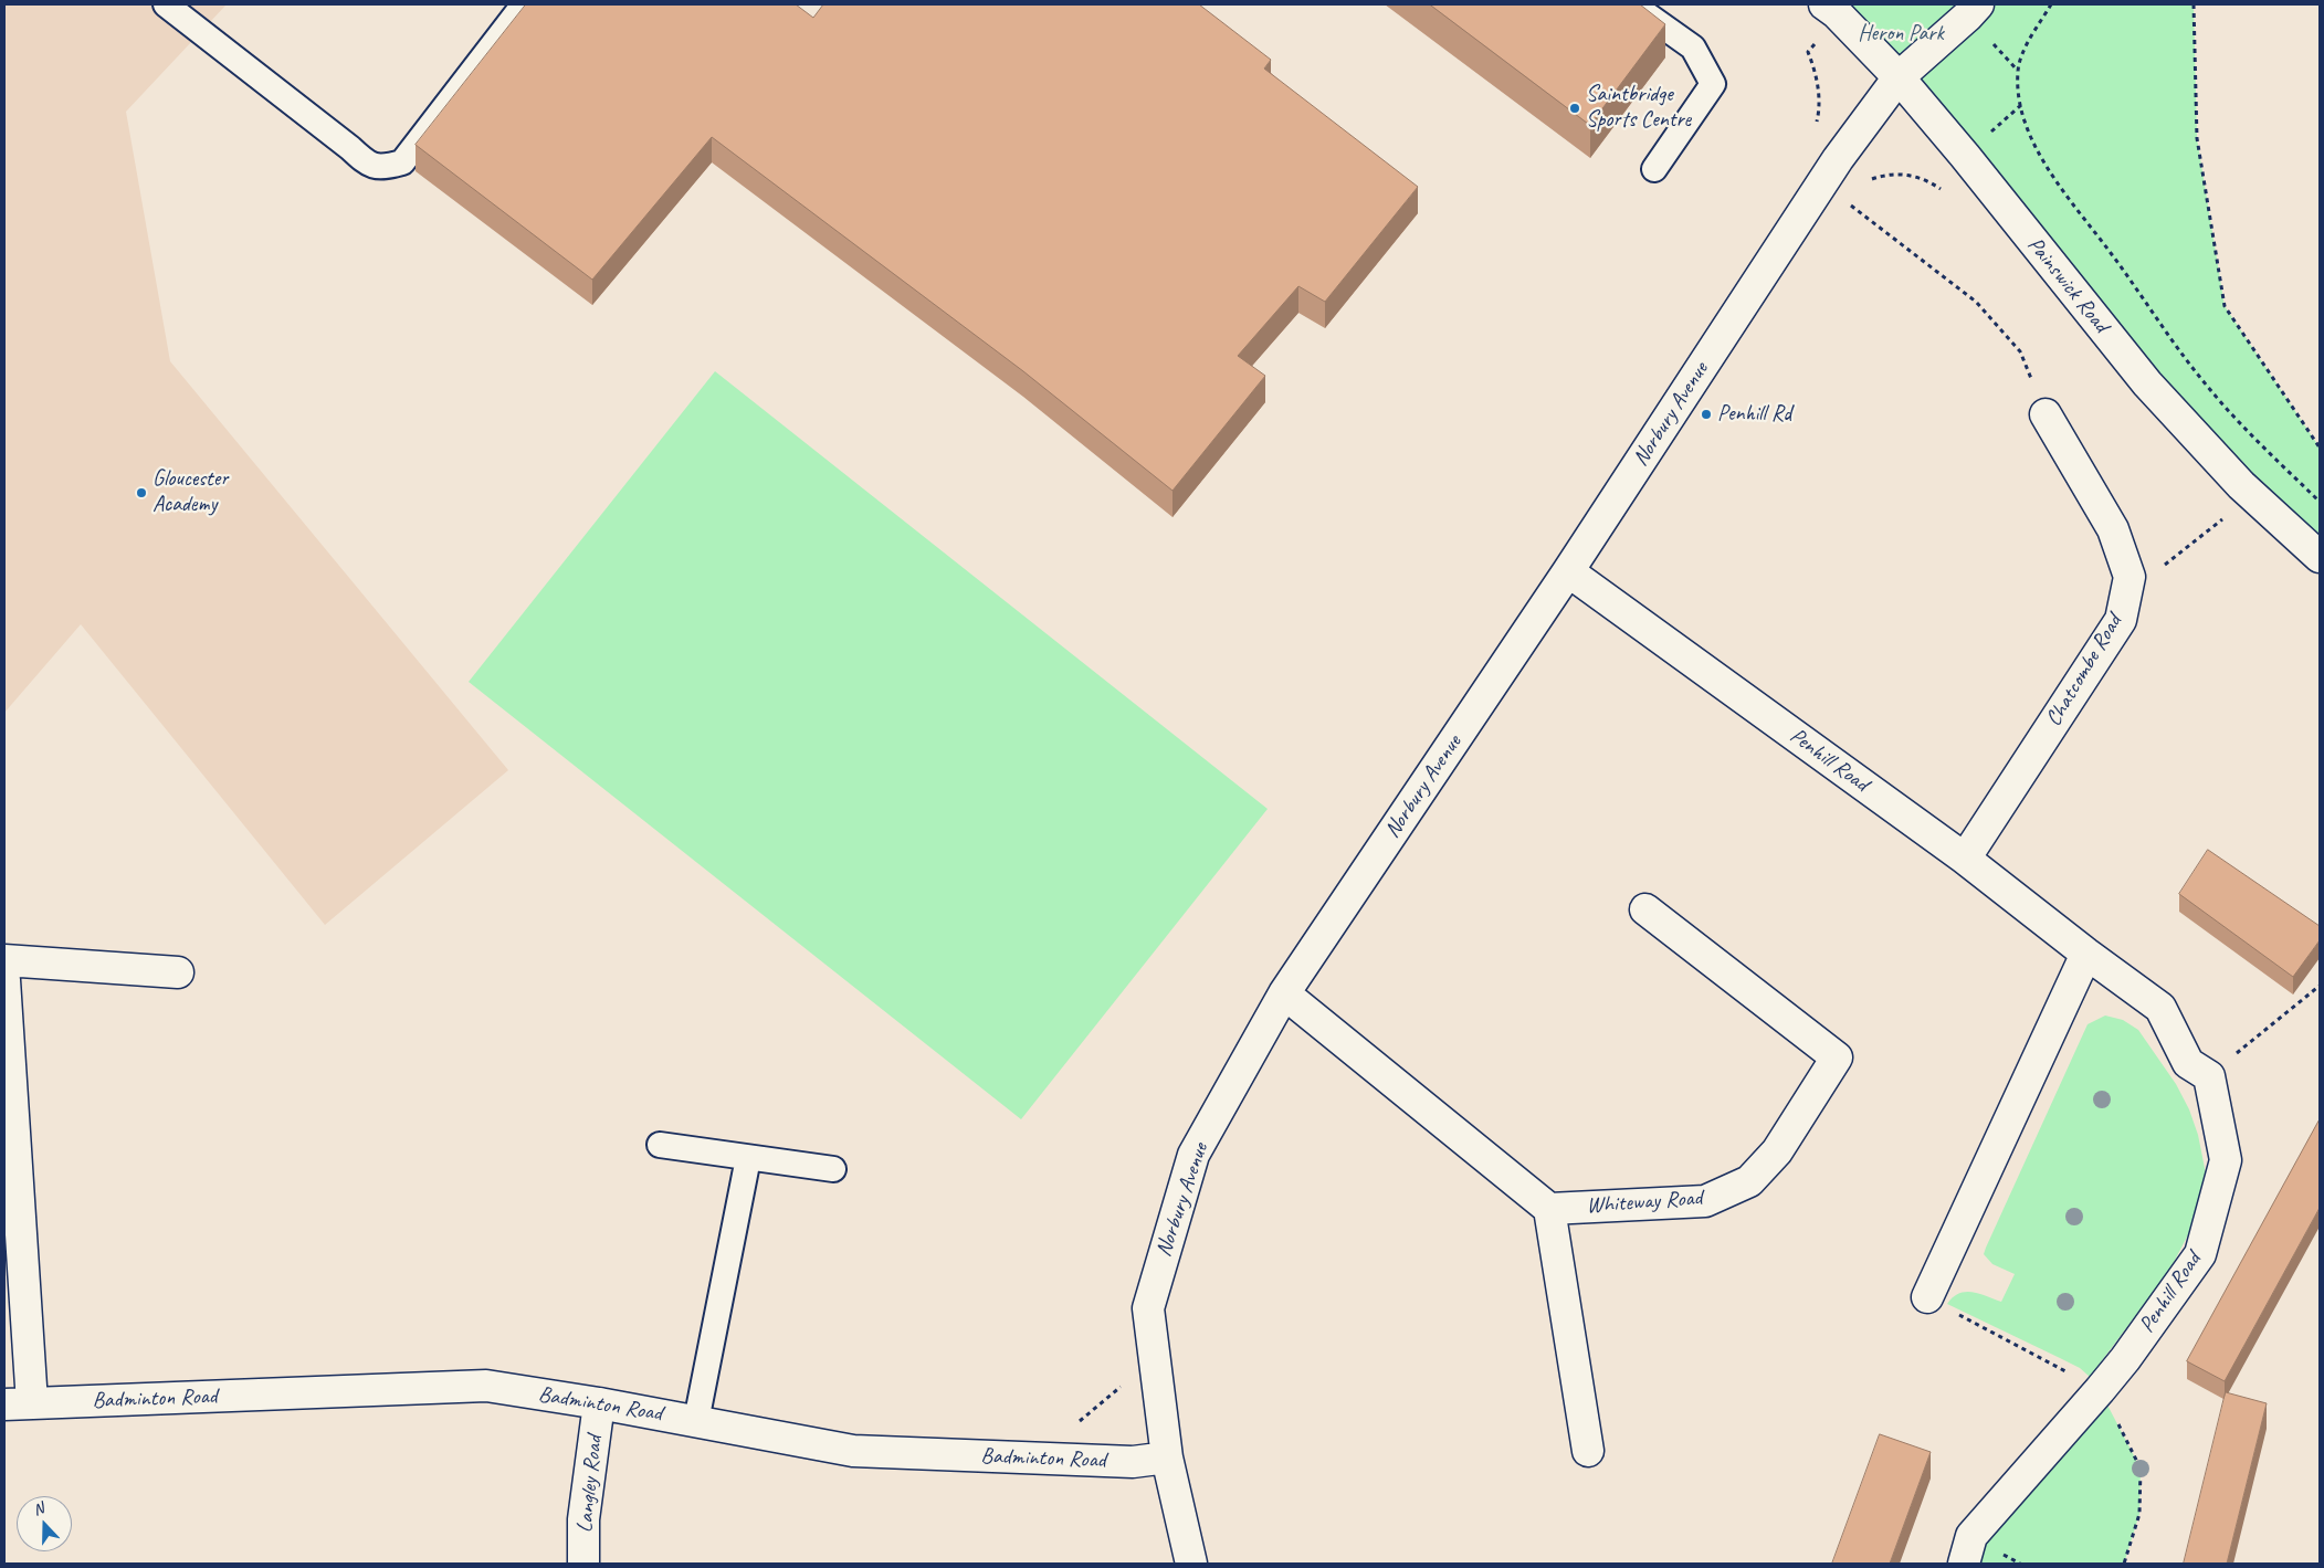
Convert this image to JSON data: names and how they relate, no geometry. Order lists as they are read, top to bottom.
{
  "streets": {
    "street": [
      "Painswick Road",
      "Norbury Avenue",
      "Chatcombe Road",
      "Penhill Road",
      "Whiteway Road",
      "Badminton Road",
      "Langley Road"
    ]
  },
  "crossings": [
    ["Painswick Road", "Norbury Avenue"],
    ["Norbury Avenue", "Penhill Road"],
    ["Norbury Avenue", "Badminton Road"],
    ["Chatcombe Road", "Penhill Road"],
    ["Badminton Road", "Langley Road"]
  ],
  "parks": ["Heron Park"],
  "places": ["Saintbridge Sports Centre", "Penhill Rd", "Gloucester Academy"],
  "north": "top"
}
